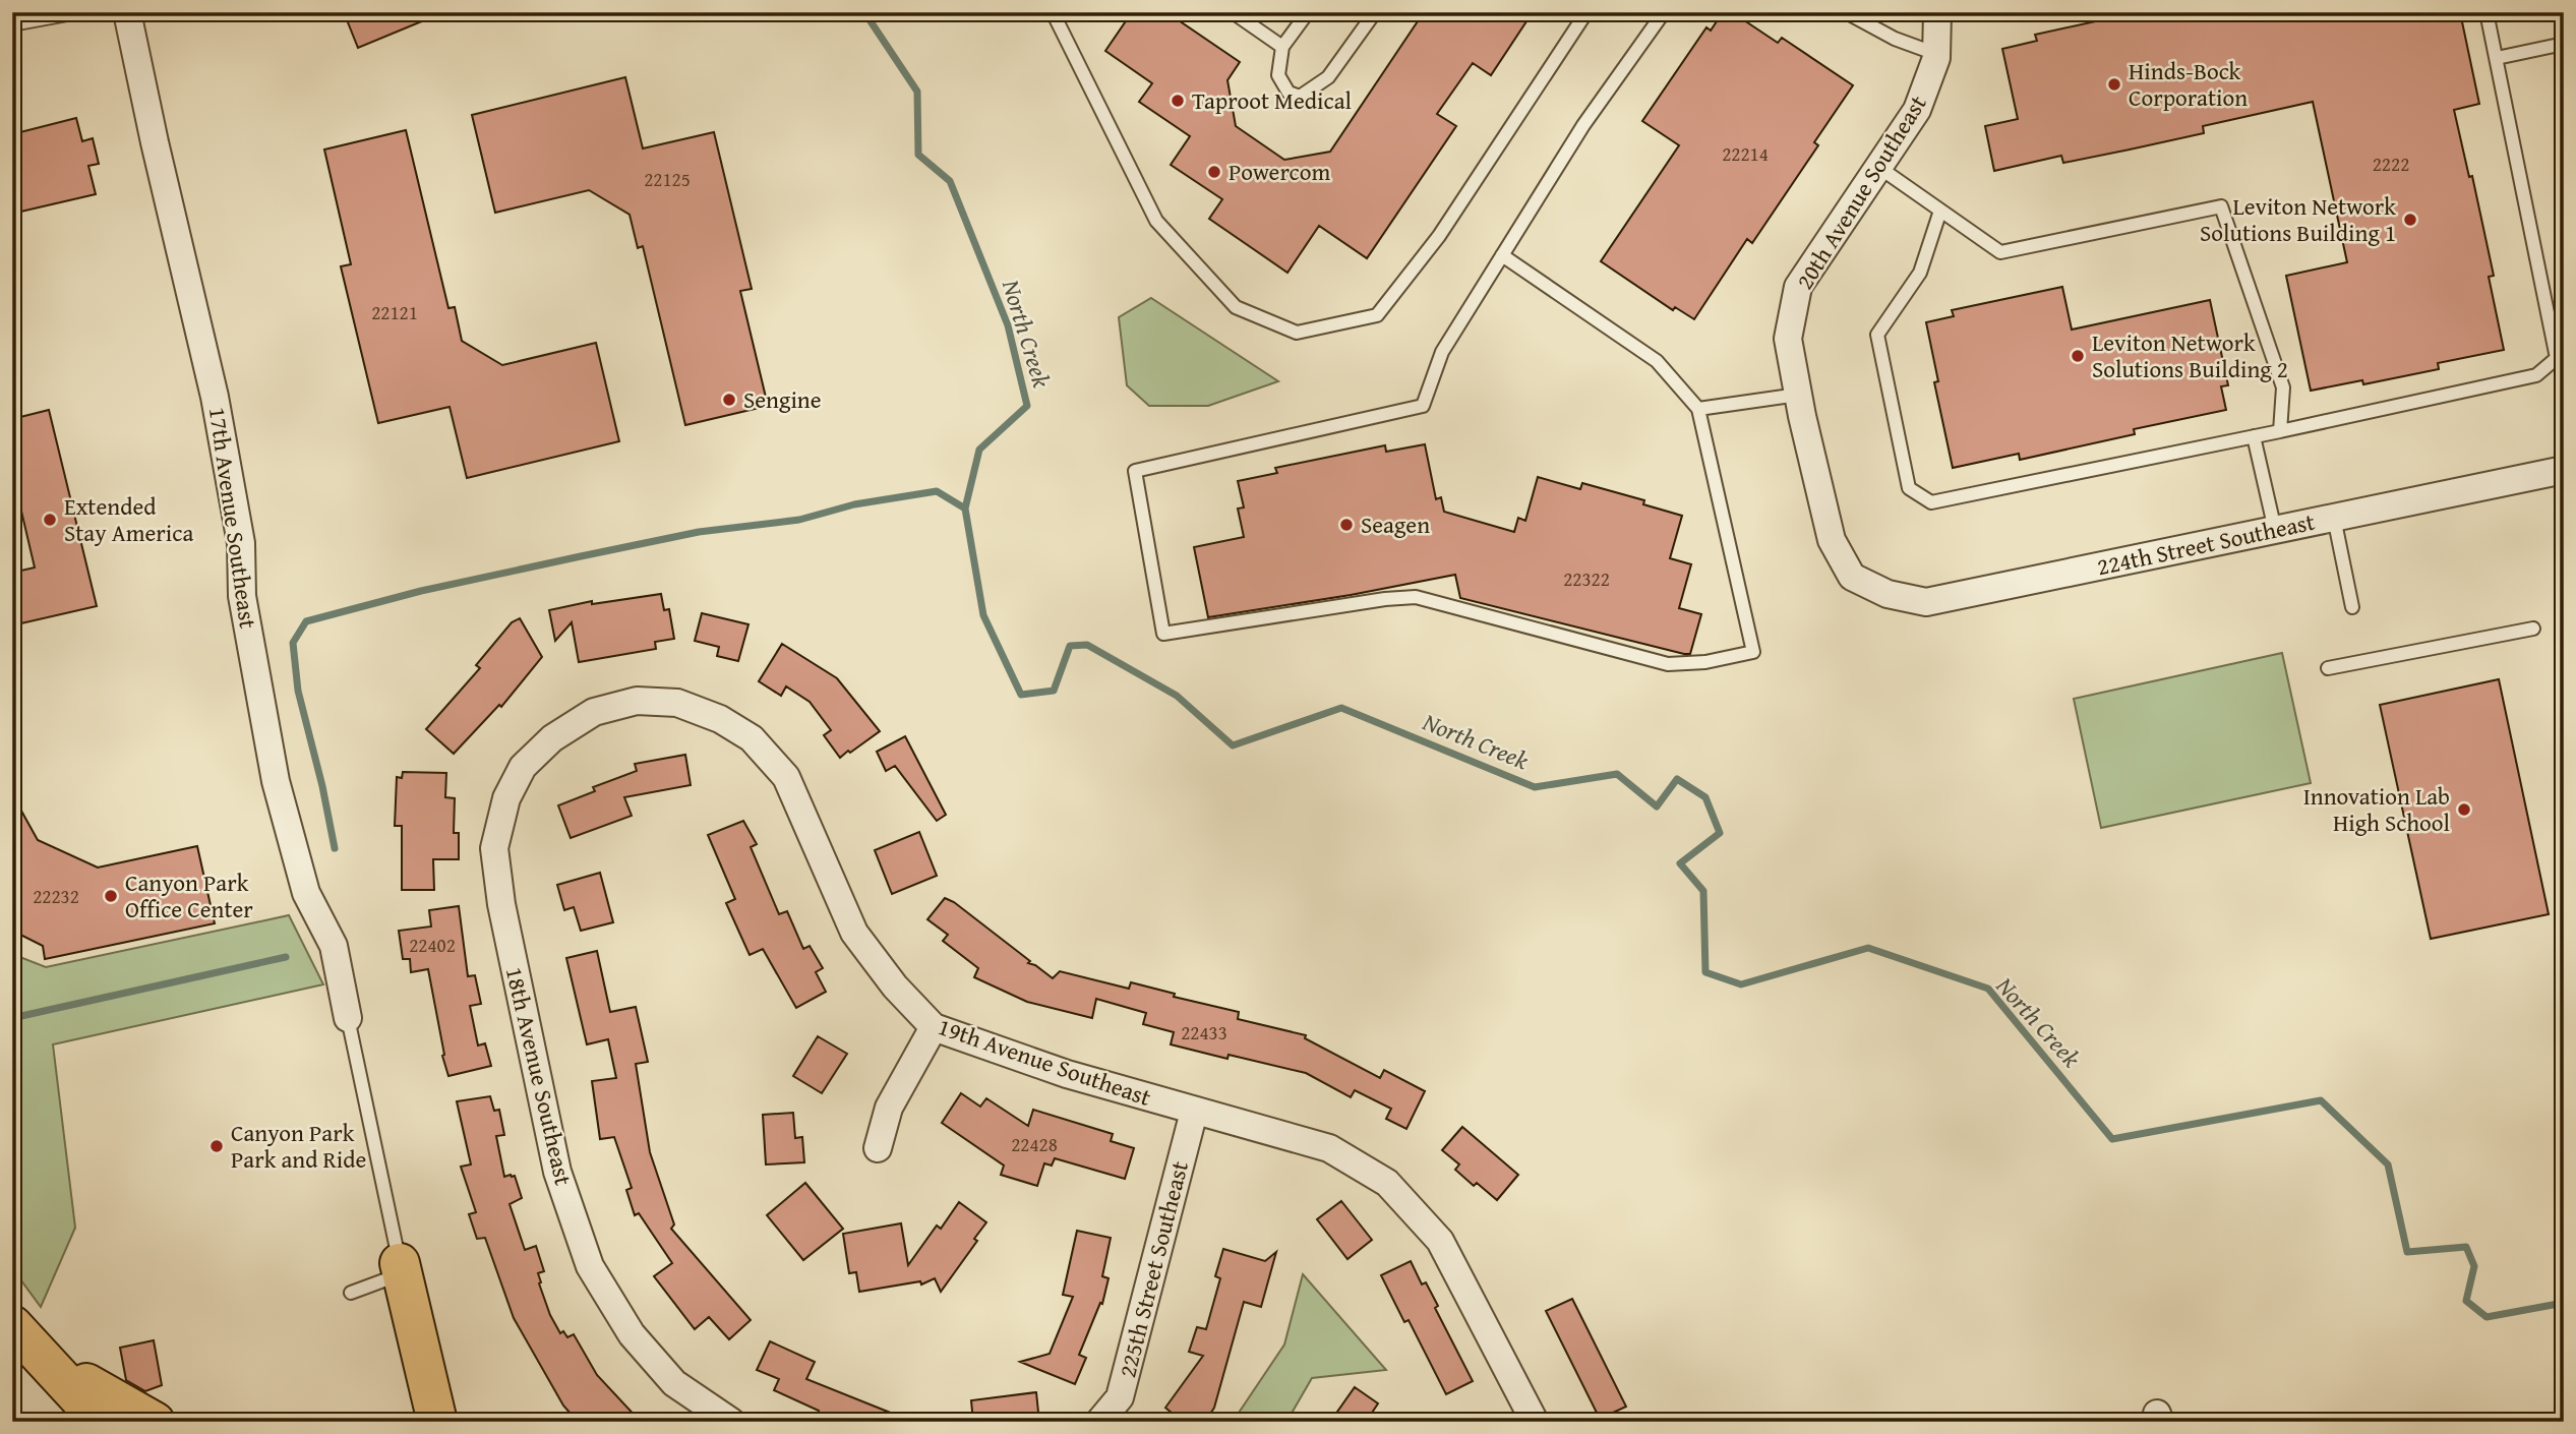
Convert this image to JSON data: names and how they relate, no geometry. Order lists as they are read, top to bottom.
{
  "streets": {
    "street": [
      "20th Avenue Southeast",
      "17th Avenue Southeast",
      "224th Street Southeast",
      "19th Avenue Southeast",
      "18th Avenue Southeast",
      "225th Street Southeast"
    ]
  },
  "crossings": [
    ["20th Avenue Southeast", "224th Street Southeast"],
    ["19th Avenue Southeast", "18th Avenue Southeast"],
    ["19th Avenue Southeast", "225th Street Southeast"]
  ],
  "water": ["North Creek"],
  "places": [
    "Hinds-Bock Corporation",
    "Taproot Medical",
    "Powercom",
    "Leviton Network Solutions Building 1",
    "Leviton Network Solutions Building 2",
    "Sengine",
    "Extended Stay America",
    "Seagen",
    "Innovation Lab High School",
    "Canyon Park Office Center",
    "Canyon Park Park and Ride"
  ],
  "house_numbers": [
    "22214",
    "2222",
    "22125",
    "22121",
    "22322",
    "22232",
    "22402",
    "22433",
    "22428"
  ]
}
